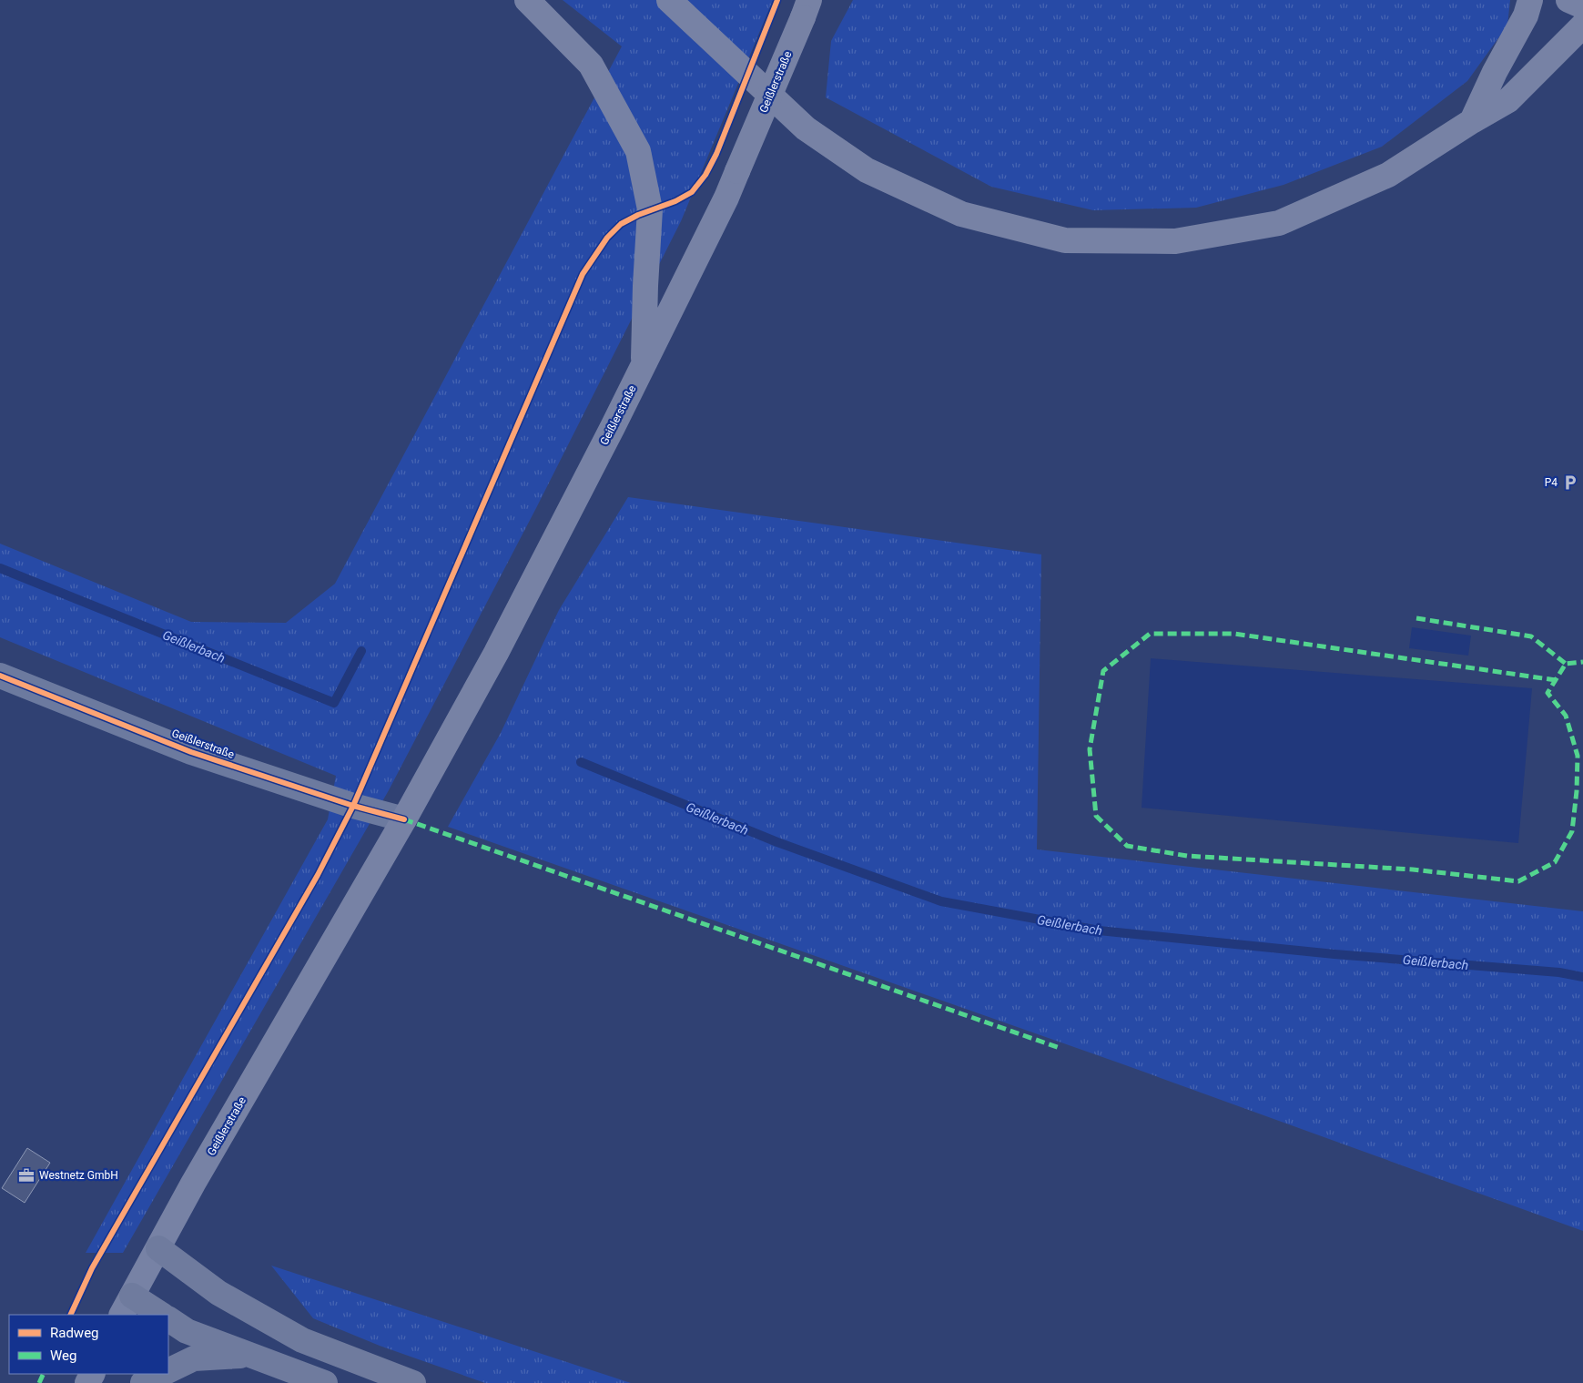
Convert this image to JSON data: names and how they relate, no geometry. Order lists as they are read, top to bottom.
{
  "streets": {
    "main road": ["Geißlerstraße"]
  },
  "water": ["Geißlerbach"],
  "places": {
    "parking": ["P4"],
    "office": ["Westnetz GmbH"]
  },
  "legend": ["Radweg", "Weg"]
}
